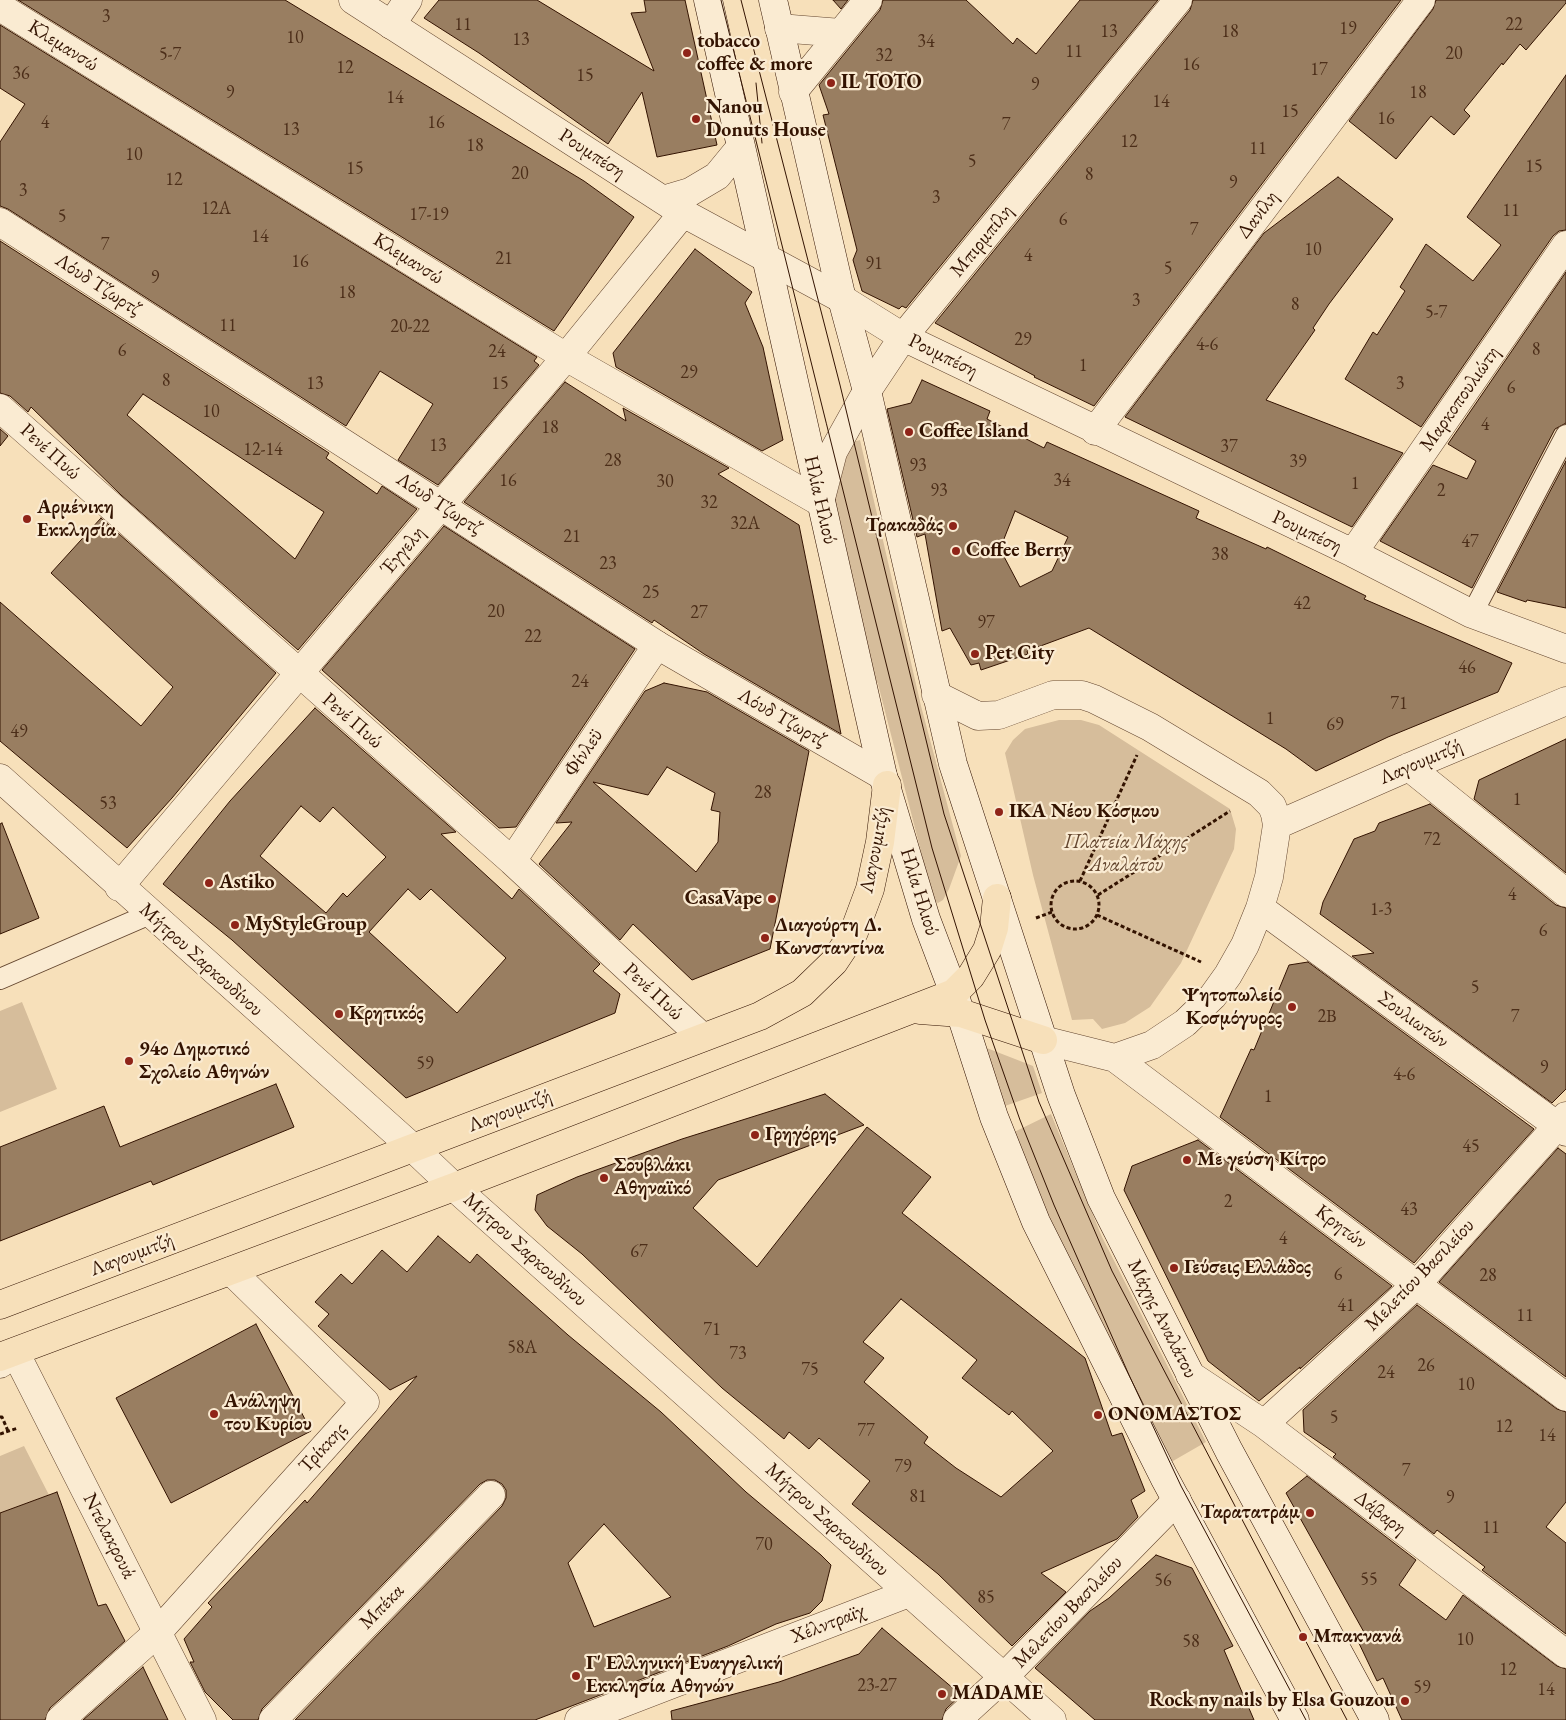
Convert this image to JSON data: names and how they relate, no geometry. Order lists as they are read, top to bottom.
{
  "streets": {
    "main road": ["Λαγουμιτζή"],
    "street": [
      "Κλεμανσώ",
      "Ρουμπέση",
      "Δανίλη",
      "Μπιρμπίλη",
      "Λόυδ Τζωρτζ",
      "Μαρκοπουλιώτη",
      "Ρενέ Πυώ",
      "Ηλία Ηλιού",
      "Έγγελη",
      "Φίνλεϋ",
      "Μήτρου Σαρκουδίνου",
      "Σουλιωτών",
      "Κρητών",
      "Μελετίου Βασιλείου",
      "Μάχης Αναλάτου",
      "Τρίκκης",
      "Δάβαρη",
      "Ντελακρουά",
      "Μπέκα",
      "Χέλντραϊχ"
    ]
  },
  "crossings": [
    ["Κλεμανσώ", "Μπιρμπίλη"],
    ["Κλεμανσώ", "Ηλία Ηλιού"],
    ["Κλεμανσώ", "Έγγελη"],
    ["Ρουμπέση", "Δανίλη"],
    ["Ρουμπέση", "Μπιρμπίλη"],
    ["Ρουμπέση", "Μαρκοπουλιώτη"],
    ["Ρουμπέση", "Ηλία Ηλιού"],
    ["Ρουμπέση", "Έγγελη"],
    ["Μπιρμπίλη", "Ηλία Ηλιού"],
    ["Λόυδ Τζωρτζ", "Ηλία Ηλιού"],
    ["Λόυδ Τζωρτζ", "Έγγελη"],
    ["Λόυδ Τζωρτζ", "Φίνλεϋ"],
    ["Λόυδ Τζωρτζ", "Λαγουμιτζή"],
    ["Ρενέ Πυώ", "Έγγελη"],
    ["Ρενέ Πυώ", "Φίνλεϋ"],
    ["Ρενέ Πυώ", "Λαγουμιτζή"],
    ["Ηλία Ηλιού", "Λαγουμιτζή"],
    ["Έγγελη", "Μήτρου Σαρκουδίνου"],
    ["Λαγουμιτζή", "Μήτρου Σαρκουδίνου"],
    ["Μήτρου Σαρκουδίνου", "Μελετίου Βασιλείου"],
    ["Μήτρου Σαρκουδίνου", "Χέλντραϊχ"],
    ["Σουλιωτών", "Μελετίου Βασιλείου"],
    ["Κρητών", "Μελετίου Βασιλείου"],
    ["Μελετίου Βασιλείου", "Δάβαρη"],
    ["Μάχης Αναλάτου", "Δάβαρη"],
    ["Τρίκκης", "Ντελακρουά"]
  ],
  "parks": ["Πλατεία Μάχης Αναλάτου"],
  "places": [
    "tobacco coffee & more",
    "IL TOTO",
    "Nanou Donuts House",
    "Coffee Island",
    "Αρμένικη Εκκλησία",
    "Τρακαδάς",
    "Coffee Berry",
    "Pet City",
    "ΙΚΑ Νέου Κόσμου",
    "Astiko",
    "CasaVape",
    "MyStyleGroup",
    "Διαγούρτη Δ. Κωνσταντίνα",
    "Ψητοπωλείο Κοσμόγυρος",
    "Κρητικός",
    "94ο Δημοτικό Σχολείο Αθηνών",
    "Γρηγόρης",
    "Με γεύση Κίτρο",
    "Σουβλάκι Αθηναϊκό",
    "Γεύσεις Ελλάδος",
    "Ανάληψη του Κυρίου",
    "ΟΝΟΜΑΣΤΟΣ",
    "Ταρατατράμ",
    "Μπακνανά",
    "Γ' Ελληνική Ευαγγελική Εκκλησία Αθηνών",
    "MADAME",
    "Rock ny nails by Elsa Gouzou"
  ],
  "house_numbers": [
    "3",
    "11",
    "22",
    "19",
    "13",
    "18",
    "10",
    "13",
    "34",
    "11",
    "20",
    "5-7",
    "32",
    "16",
    "12",
    "17",
    "36",
    "15",
    "9",
    "9",
    "18",
    "14",
    "14",
    "15",
    "16",
    "4",
    "16",
    "7",
    "13",
    "12",
    "18",
    "11",
    "10",
    "5",
    "15",
    "15",
    "20",
    "8",
    "12",
    "9",
    "3",
    "3",
    "12Α",
    "11",
    "17-19",
    "5",
    "6",
    "7",
    "14",
    "7",
    "10",
    "4",
    "21",
    "16",
    "91",
    "5",
    "9",
    "18",
    "3",
    "8",
    "5-7",
    "11",
    "20-22",
    "29",
    "4-6",
    "8",
    "6",
    "24",
    "1",
    "29",
    "8",
    "13",
    "15",
    "3",
    "6",
    "10",
    "4",
    "18",
    "13",
    "37",
    "12-14",
    "28",
    "39",
    "93",
    "16",
    "34",
    "30",
    "1",
    "93",
    "2",
    "32",
    "32Α",
    "21",
    "47",
    "38",
    "23",
    "25",
    "42",
    "20",
    "27",
    "97",
    "22",
    "46",
    "24",
    "71",
    "1",
    "69",
    "49",
    "28",
    "1",
    "53",
    "72",
    "4",
    "1-3",
    "6",
    "5",
    "2Β",
    "7",
    "59",
    "9",
    "4-6",
    "1",
    "45",
    "2",
    "43",
    "4",
    "67",
    "6",
    "28",
    "41",
    "11",
    "71",
    "58Α",
    "73",
    "26",
    "75",
    "24",
    "10",
    "5",
    "12",
    "77",
    "14",
    "79",
    "7",
    "81",
    "9",
    "11",
    "70",
    "55",
    "56",
    "85",
    "10",
    "58",
    "12",
    "23-27",
    "59",
    "14"
  ]
}
